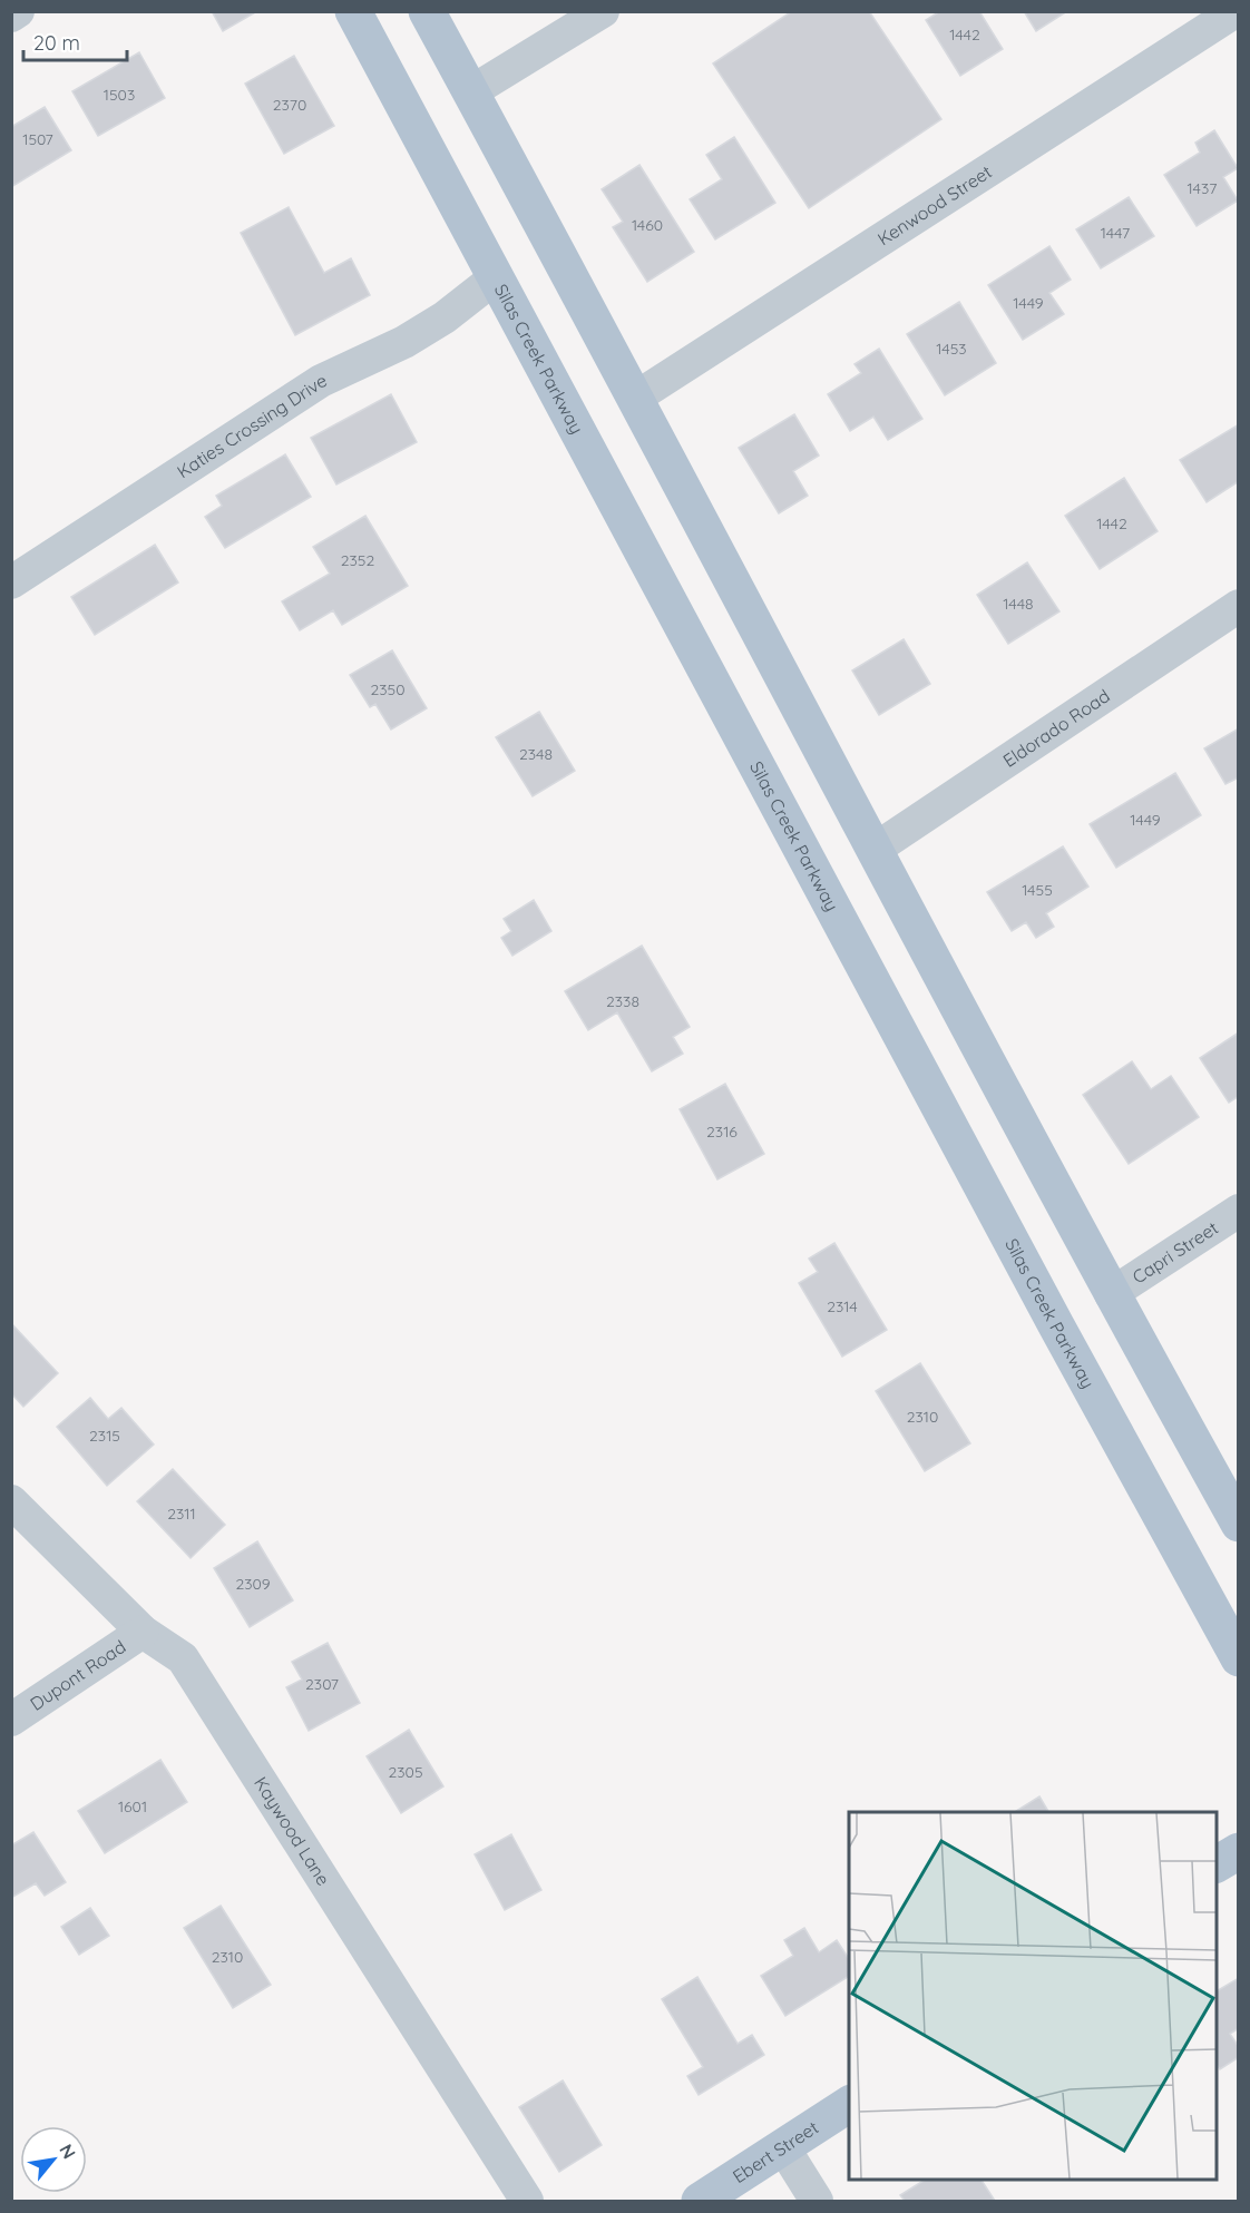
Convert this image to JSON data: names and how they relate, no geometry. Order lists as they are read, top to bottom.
{
  "streets": {
    "main road": ["Silas Creek Parkway", "Ebert Street"],
    "street": [
      "Kenwood Street",
      "Katies Crossing Drive",
      "Eldorado Road",
      "Capri Street",
      "Dupont Road",
      "Kaywood Lane"
    ]
  },
  "crossings": [
    ["Silas Creek Parkway", "Katies Crossing Drive"],
    ["Dupont Road", "Kaywood Lane"]
  ],
  "house_numbers": [
    "1442",
    "1503",
    "2370",
    "1507",
    "1437",
    "1460",
    "1447",
    "1449",
    "1453",
    "1442",
    "2352",
    "1448",
    "2350",
    "2348",
    "1449",
    "1455",
    "2338",
    "2316",
    "2314",
    "2310",
    "2315",
    "2311",
    "2309",
    "2307",
    "2305",
    "1601",
    "2310"
  ],
  "scale_bar": "20 m",
  "north": "top right"
}
